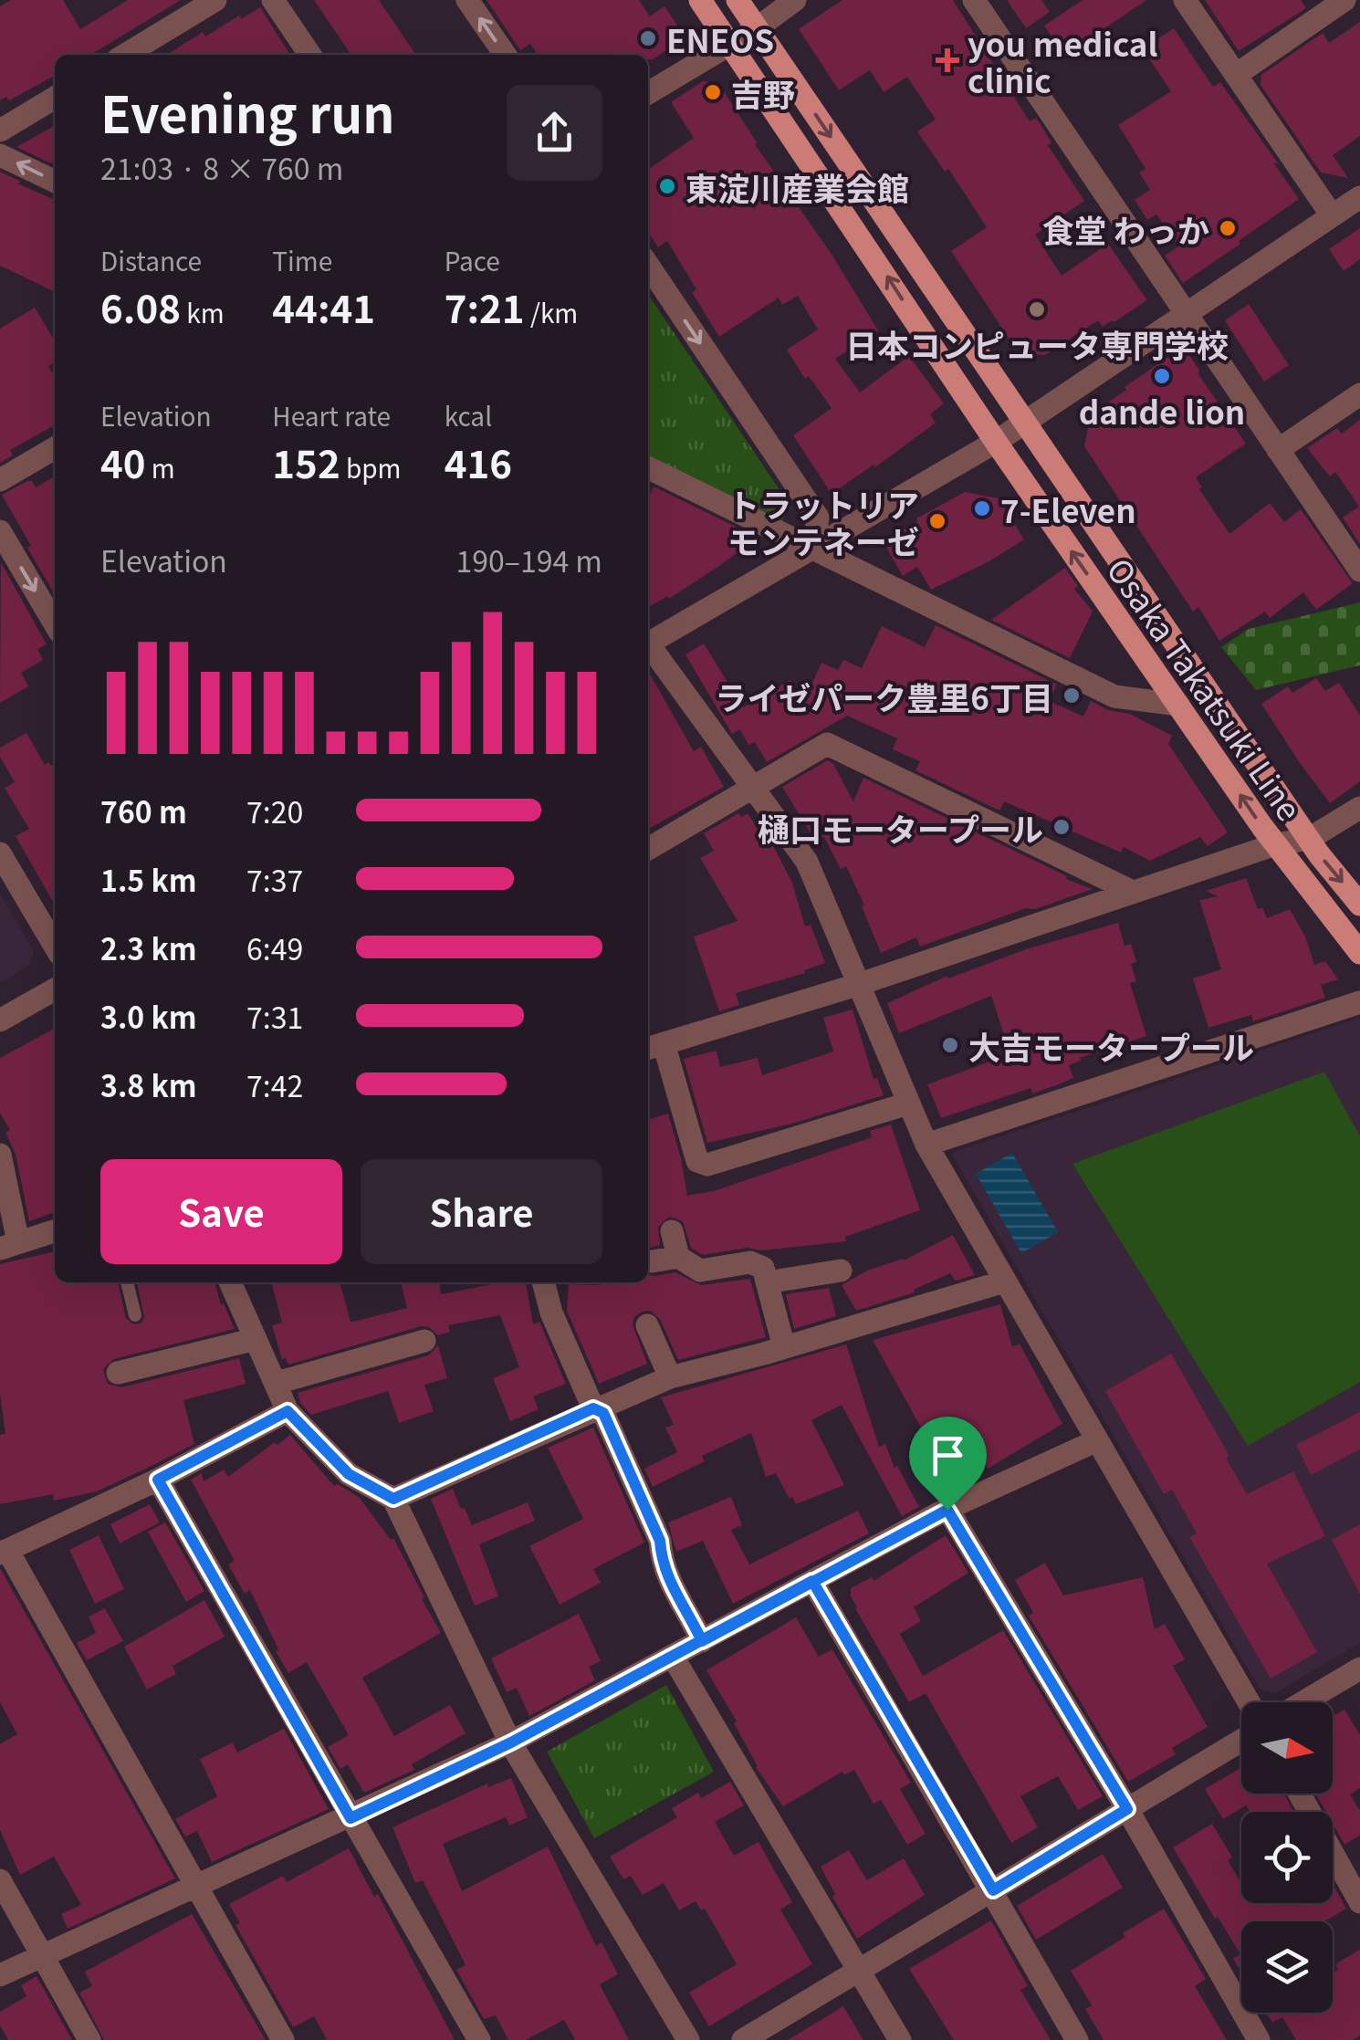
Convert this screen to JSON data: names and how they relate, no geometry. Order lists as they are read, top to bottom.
{
  "streets": {
    "main road": ["Osaka Takatsuki Line"]
  },
  "places": {
    "other": [
      "ENEOS",
      "吉野",
      "東淀川産業会館",
      "食堂 わっか",
      "日本コンピュータ専門学校",
      "dande lion",
      "7-Eleven",
      "トラットリア モンテネーゼ",
      "ライゼパーク豊里6丁目",
      "樋口モータープール",
      "大吉モータープール"
    ],
    "health": ["you medical clinic"]
  },
  "north": "right",
  "page": {
    "heading": ["Evening run", "21:03 · 8 × 760 m"],
    "stats": [
      ["Distance", "6.08 km"],
      ["Time", "44:41"],
      ["Pace", "7:21 /km"],
      ["Elevation", "40 m"],
      ["Heart rate", "152 bpm"],
      ["kcal", "416"]
    ],
    "chart": ["Elevation", "190–194 m"],
    "list": [
      {
        "name": "760 m",
        "note": "7:20"
      },
      {
        "name": "1.5 km",
        "note": "7:37"
      },
      {
        "name": "2.3 km",
        "note": "6:49"
      },
      {
        "name": "3.0 km",
        "note": "7:31"
      },
      {
        "name": "3.8 km",
        "note": "7:42"
      }
    ],
    "buttons": ["Save", "Share"]
  }
}
